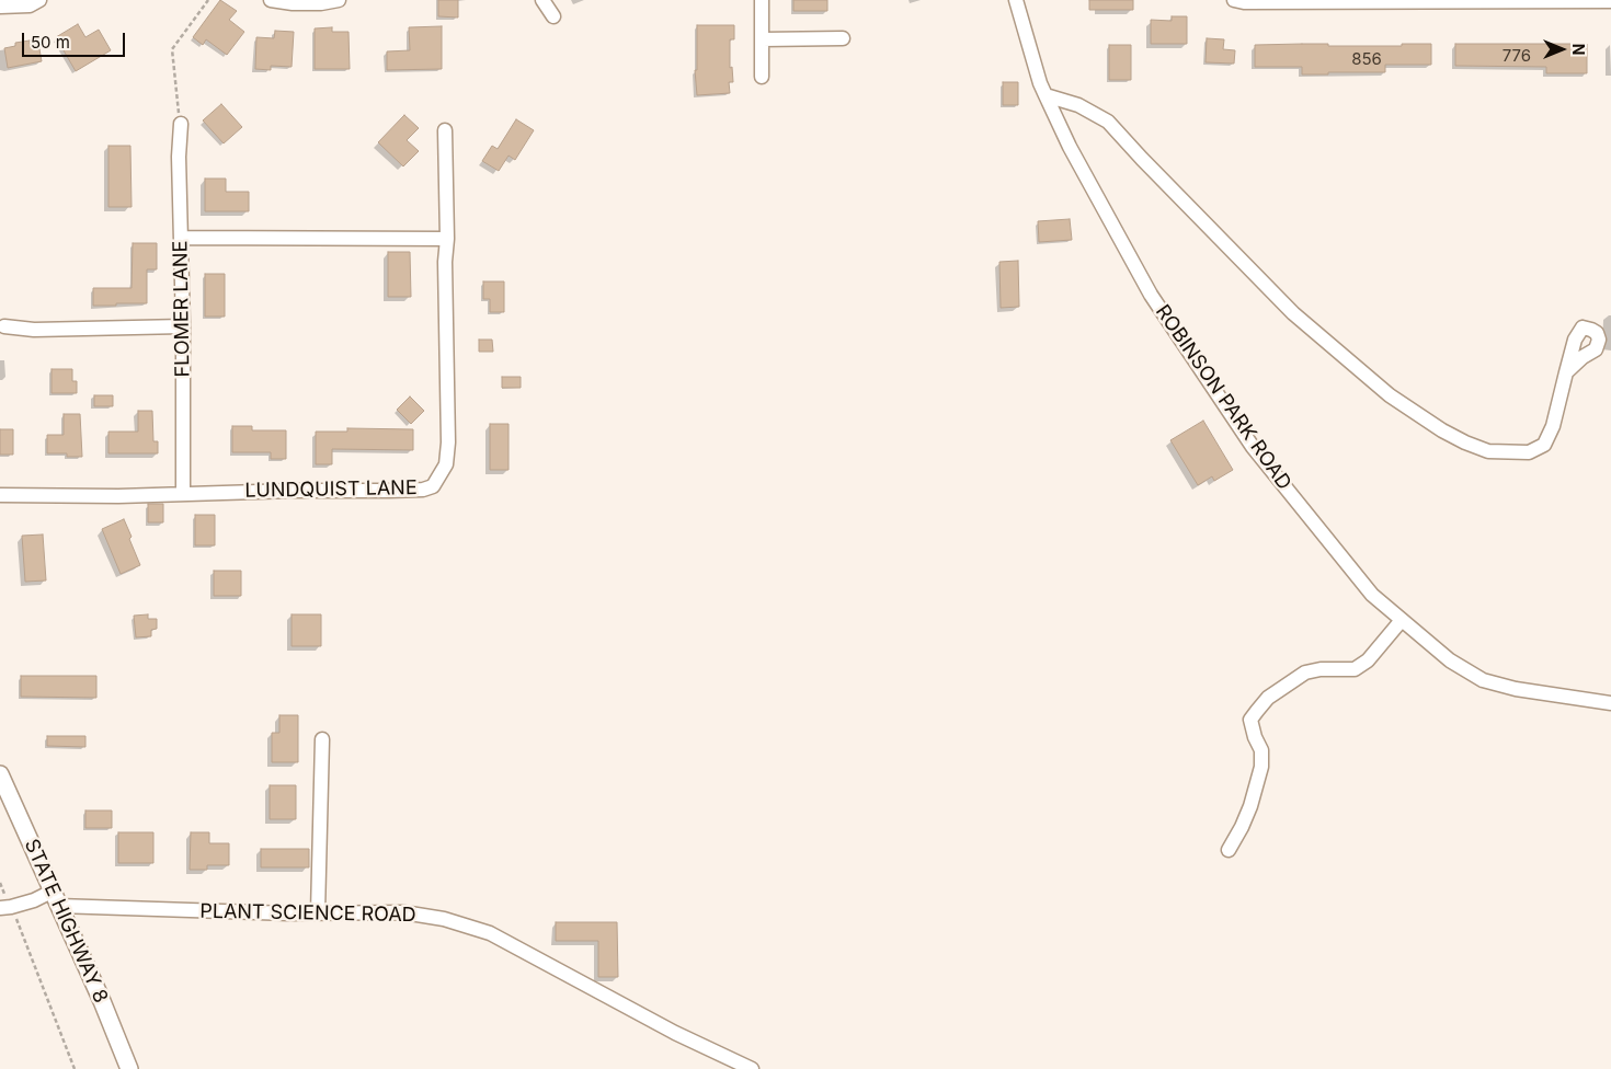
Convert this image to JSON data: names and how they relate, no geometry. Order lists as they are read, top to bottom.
{
  "streets": {
    "main road": ["STATE HIGHWAY 8"],
    "street": [
      "FLOMER LANE",
      "ROBINSON PARK ROAD",
      "LUNDQUIST LANE",
      "PLANT SCIENCE ROAD"
    ]
  },
  "crossings": [
    ["FLOMER LANE", "LUNDQUIST LANE"],
    ["PLANT SCIENCE ROAD", "STATE HIGHWAY 8"]
  ],
  "house_numbers": ["776", "856"],
  "scale_bar": "50 m",
  "north": "right"
}
